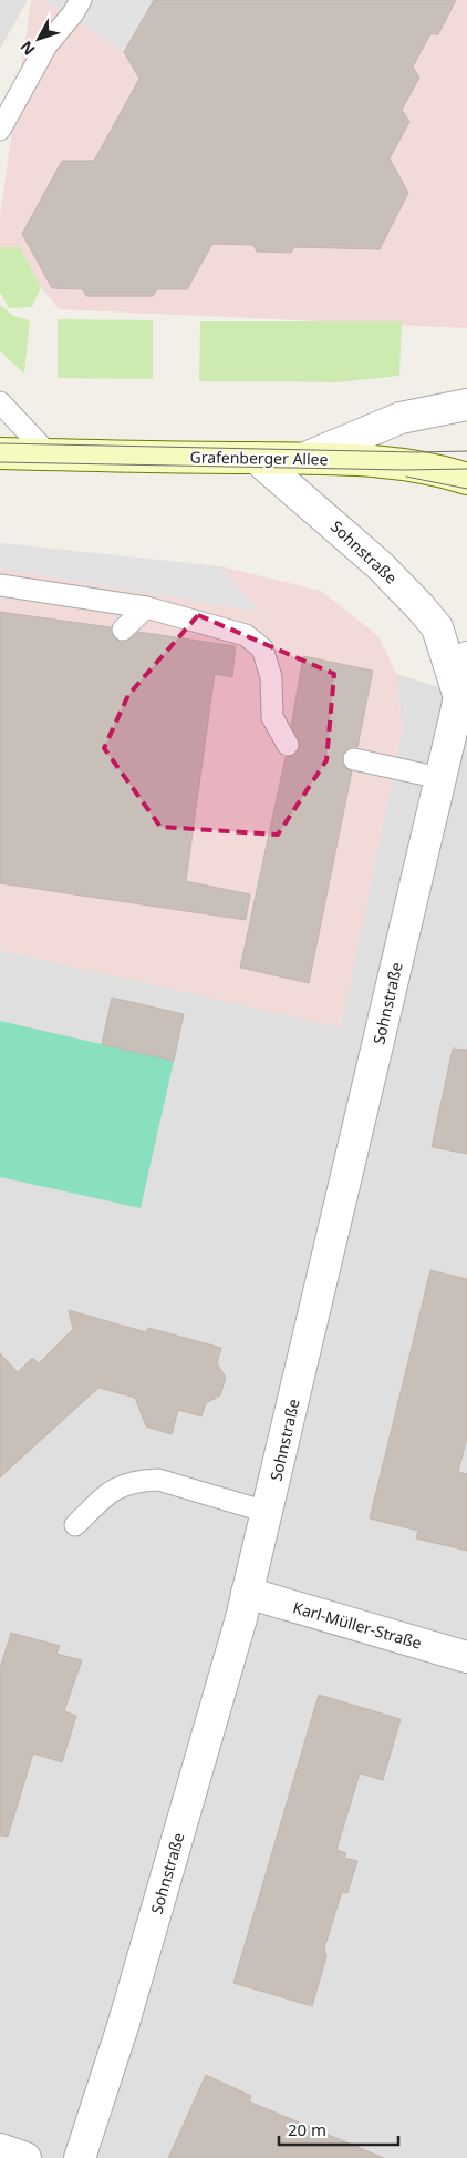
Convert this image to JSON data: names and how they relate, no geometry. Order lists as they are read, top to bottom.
{
  "streets": {
    "main road": ["Grafenberger Allee"],
    "street": ["Sohnstraße", "Karl-Müller-Straße"]
  },
  "crossings": [
    ["Grafenberger Allee", "Sohnstraße"],
    ["Sohnstraße", "Karl-Müller-Straße"]
  ],
  "scale_bar": "20 m",
  "north": "bottom left"
}
